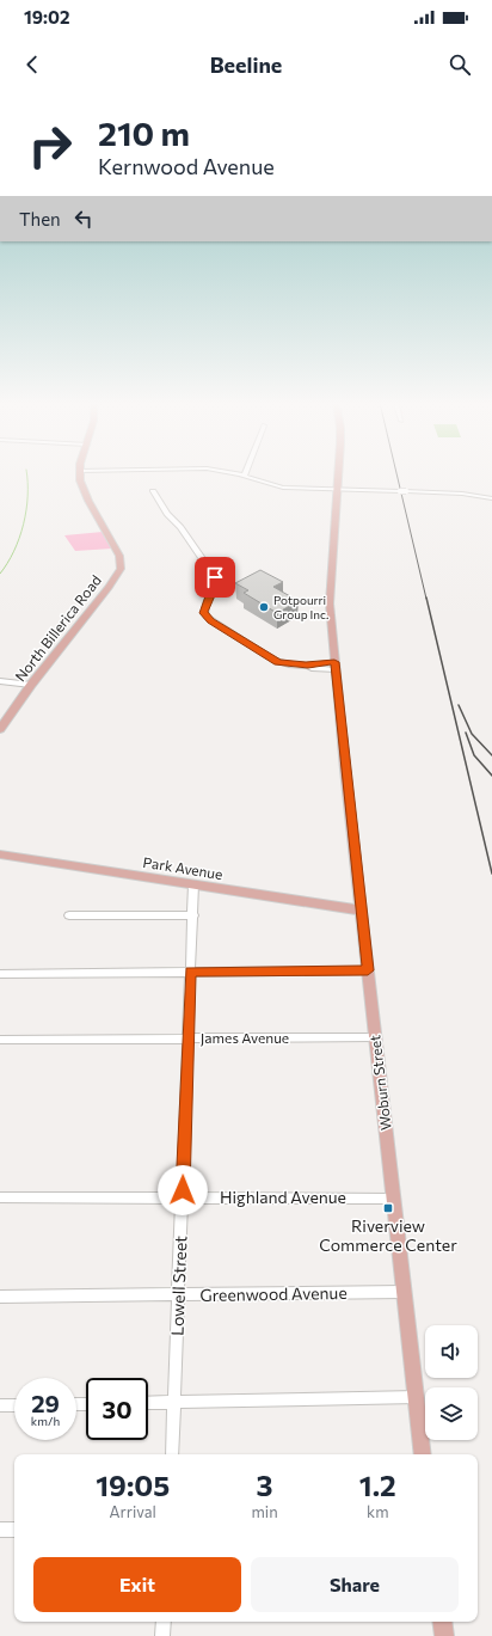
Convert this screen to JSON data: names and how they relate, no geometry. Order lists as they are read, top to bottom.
{
  "streets": {
    "main road": ["North Billerica Road", "Park Avenue", "Woburn Street"],
    "street": [
      "James Avenue",
      "Highland Avenue",
      "Lowell Street",
      "Greenwood Avenue"
    ]
  },
  "crossings": [
    ["Park Avenue", "Woburn Street"],
    ["Park Avenue", "Lowell Street"],
    ["James Avenue", "Woburn Street"],
    ["James Avenue", "Lowell Street"],
    ["Woburn Street", "Highland Avenue"],
    ["Woburn Street", "Greenwood Avenue"],
    ["Highland Avenue", "Lowell Street"],
    ["Lowell Street", "Greenwood Avenue"]
  ],
  "places": {
    "other": ["Potpourri Group Inc."],
    "transit": ["Riverview Commerce Center"]
  },
  "page": {
    "status": "19:02",
    "header": "Beeline",
    "turn": ["210 m", "Kernwood Avenue"],
    "then": "Then",
    "speed": "29 km/h",
    "limit": "30",
    "eta": [
      "19:05",
      "Arrival",
      "3",
      "min",
      "1.2",
      "km"
    ],
    "buttons": ["Exit", "Share"]
  }
}
